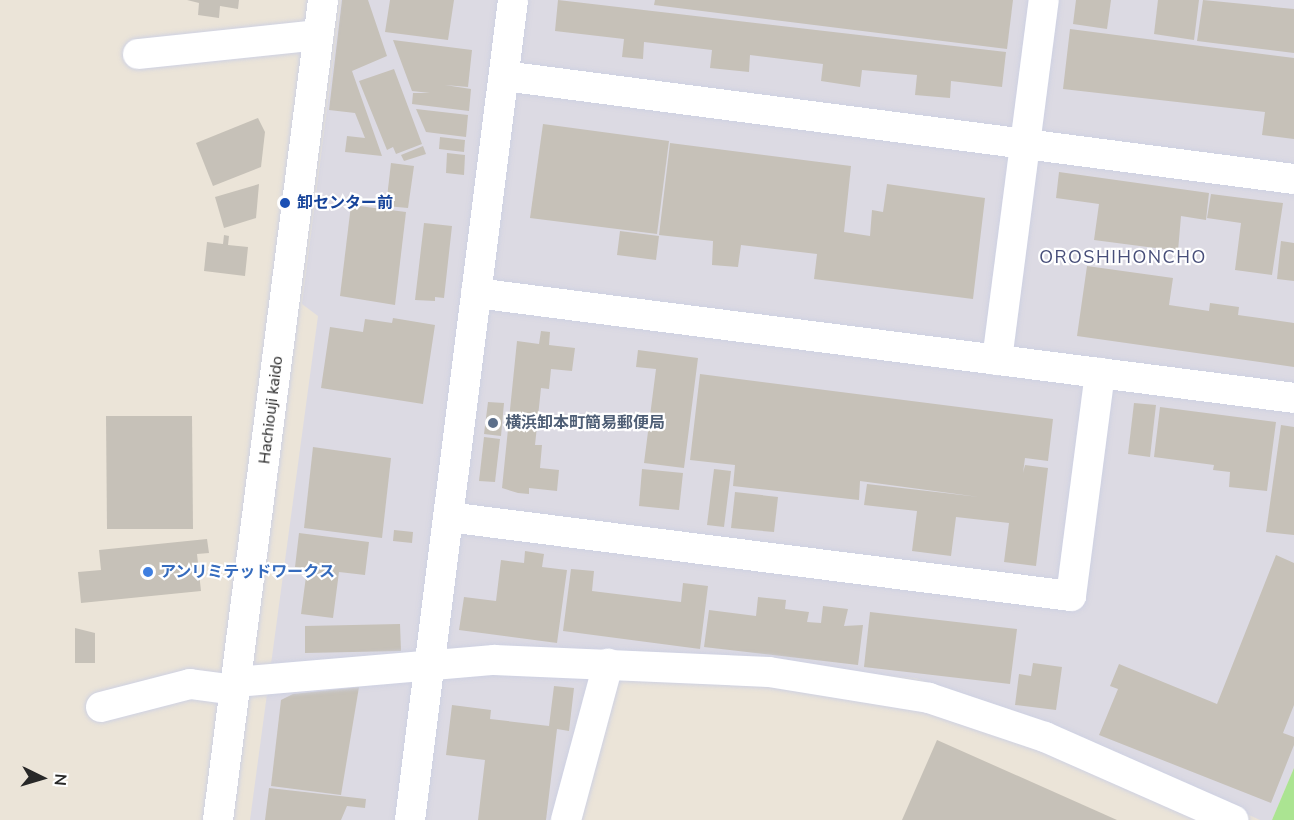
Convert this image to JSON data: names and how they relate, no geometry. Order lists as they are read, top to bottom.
{
  "streets": {
    "street": ["Hachiouji kaido"]
  },
  "districts": ["OROSHIHONCHO"],
  "places": ["卸センター前", "横浜卸本町簡易郵便局", "アンリミテッドワークス"],
  "north": "right"
}
